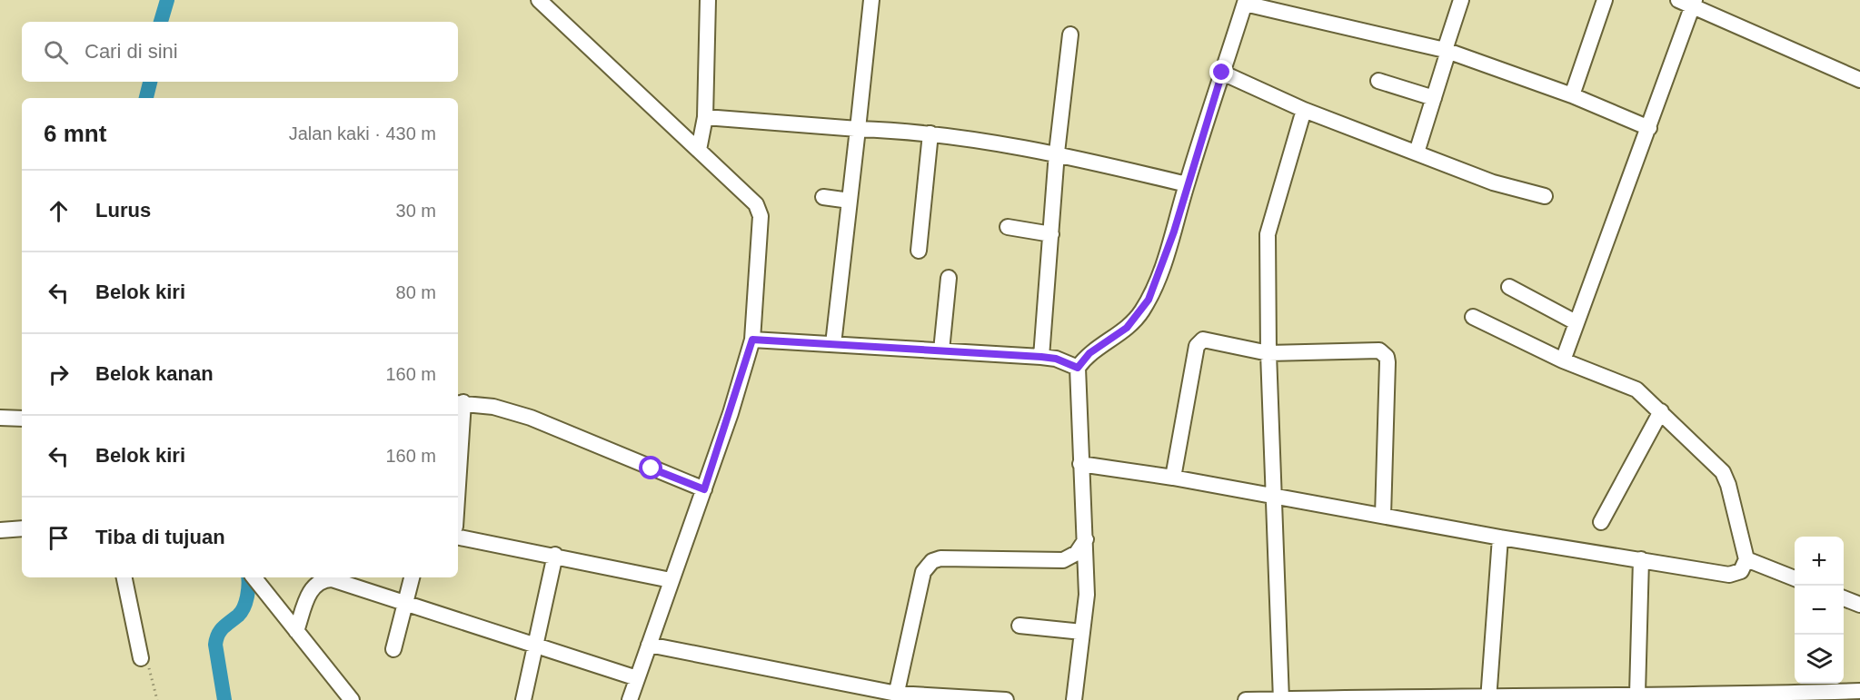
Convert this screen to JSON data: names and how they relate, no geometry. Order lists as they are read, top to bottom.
{
  "page": {
    "search": "Cari di sini",
    "heading": ["6 mnt", "Jalan kaki · 430 m"],
    "list": [
      ["Lurus", "30 m"],
      ["Belok kiri", "80 m"],
      ["Belok kanan", "160 m"],
      ["Belok kiri", "160 m"],
      "Tiba di tujuan"
    ],
    "map_buttons": ["+", "−"]
  }
}
